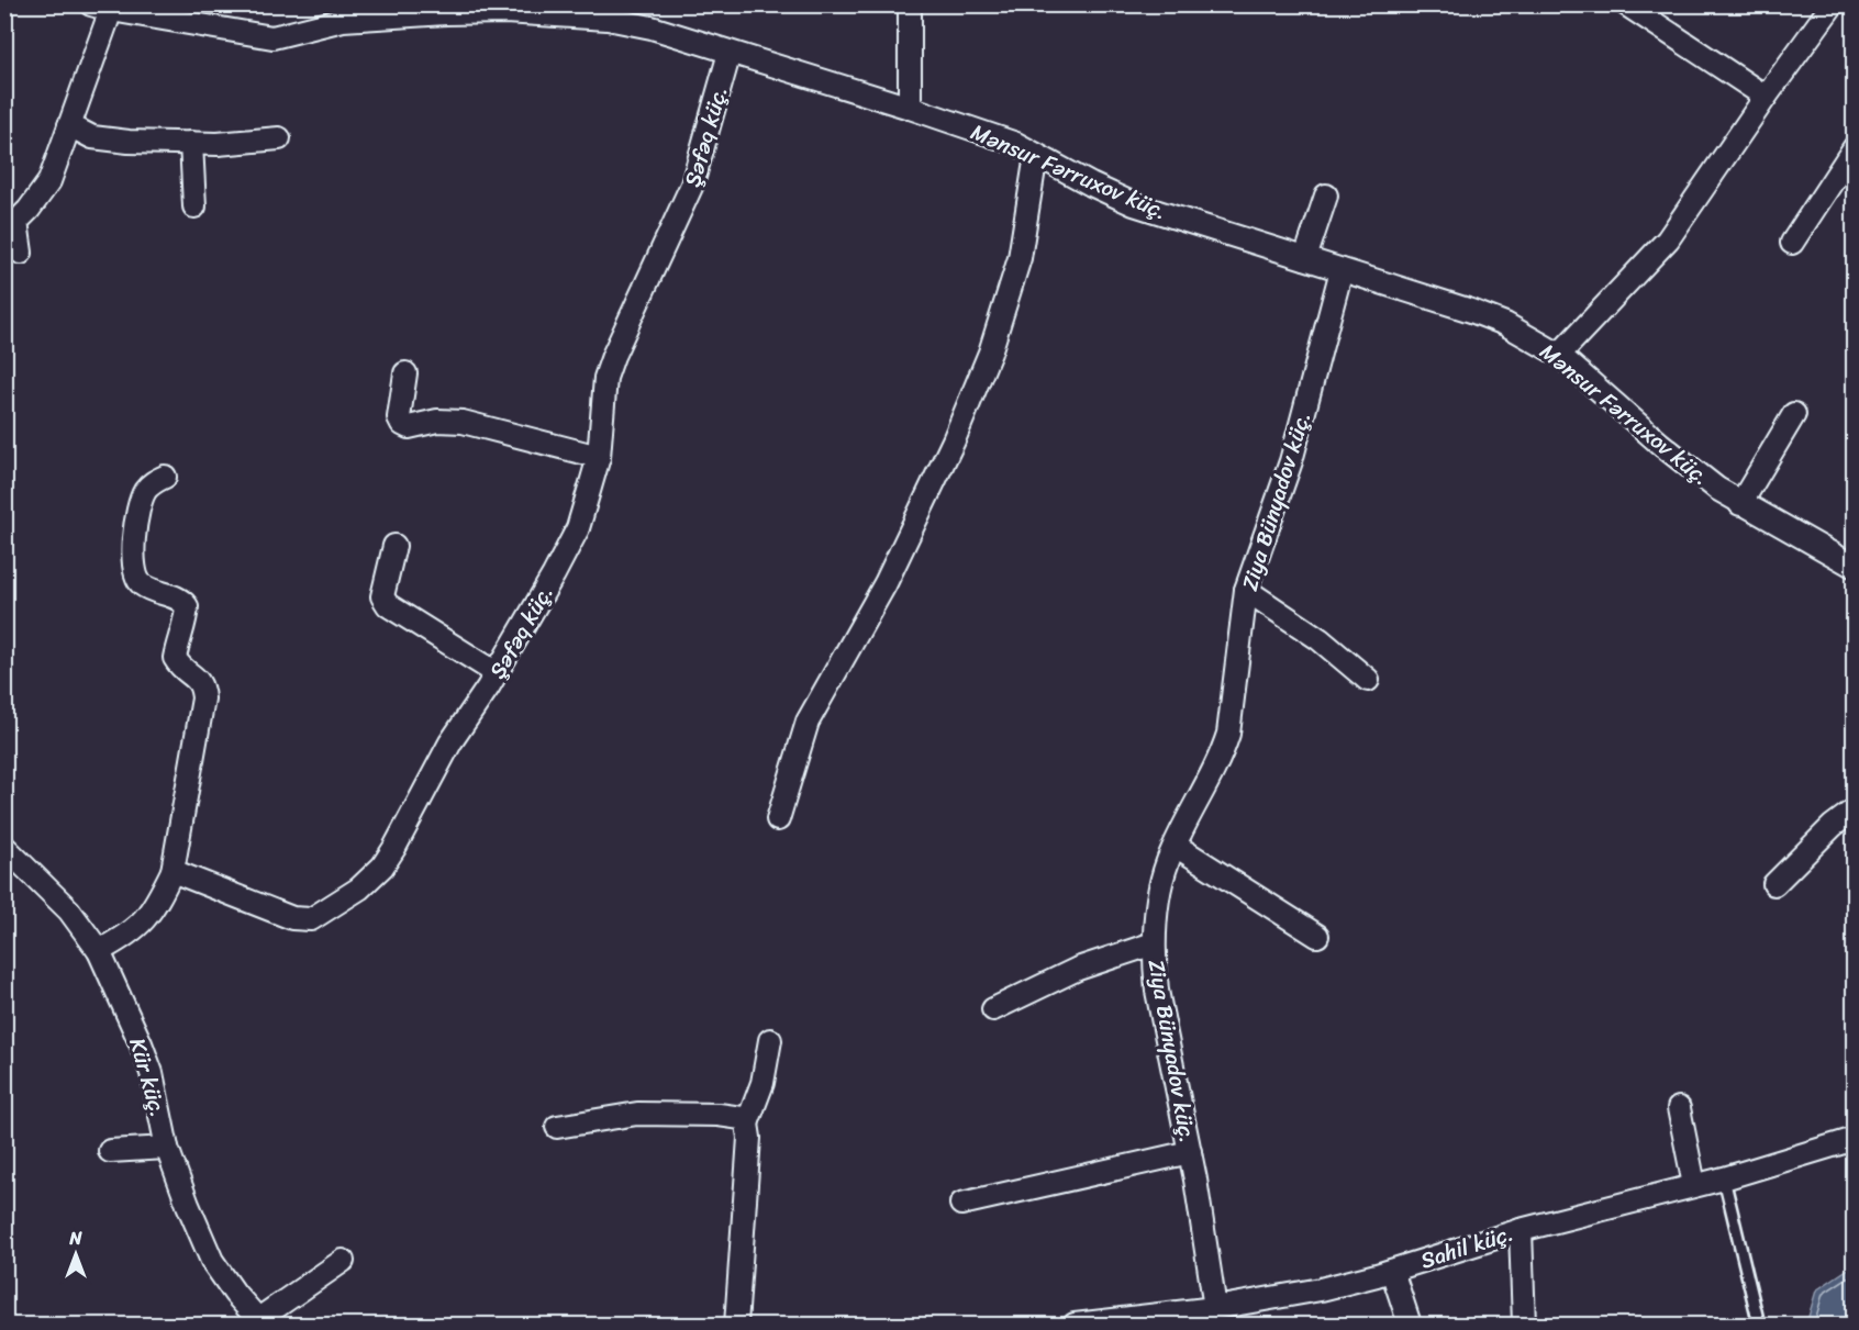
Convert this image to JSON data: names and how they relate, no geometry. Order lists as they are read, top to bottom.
{
  "streets": {
    "street": [
      "Şəfəq küç.",
      "Mənsur Fərruxov küç.",
      "Ziya Bünyadov küç.",
      "Kür küç.",
      "Sahil küç."
    ]
  },
  "crossings": [
    ["Şəfəq küç.", "Mənsur Fərruxov küç."],
    ["Mənsur Fərruxov küç.", "Ziya Bünyadov küç."],
    ["Ziya Bünyadov küç.", "Sahil küç."]
  ],
  "north": "top"
}
